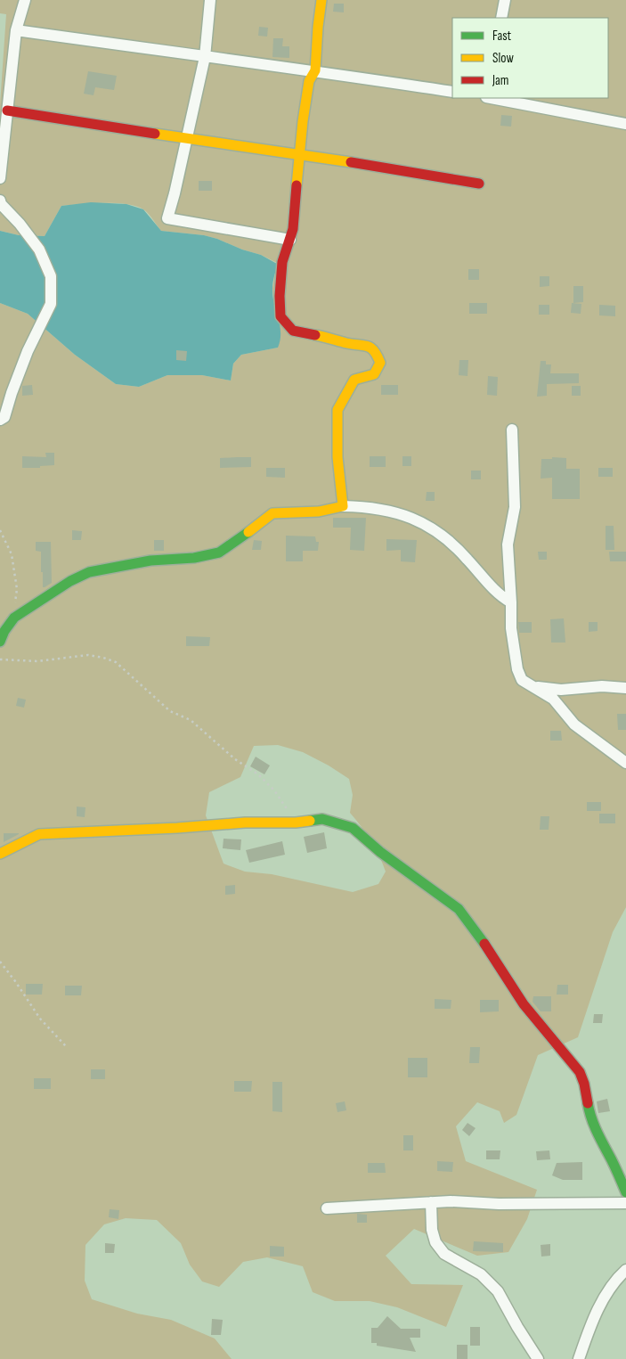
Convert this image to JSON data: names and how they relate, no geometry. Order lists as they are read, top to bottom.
{
  "legend": ["Fast", "Slow", "Jam"]
}
